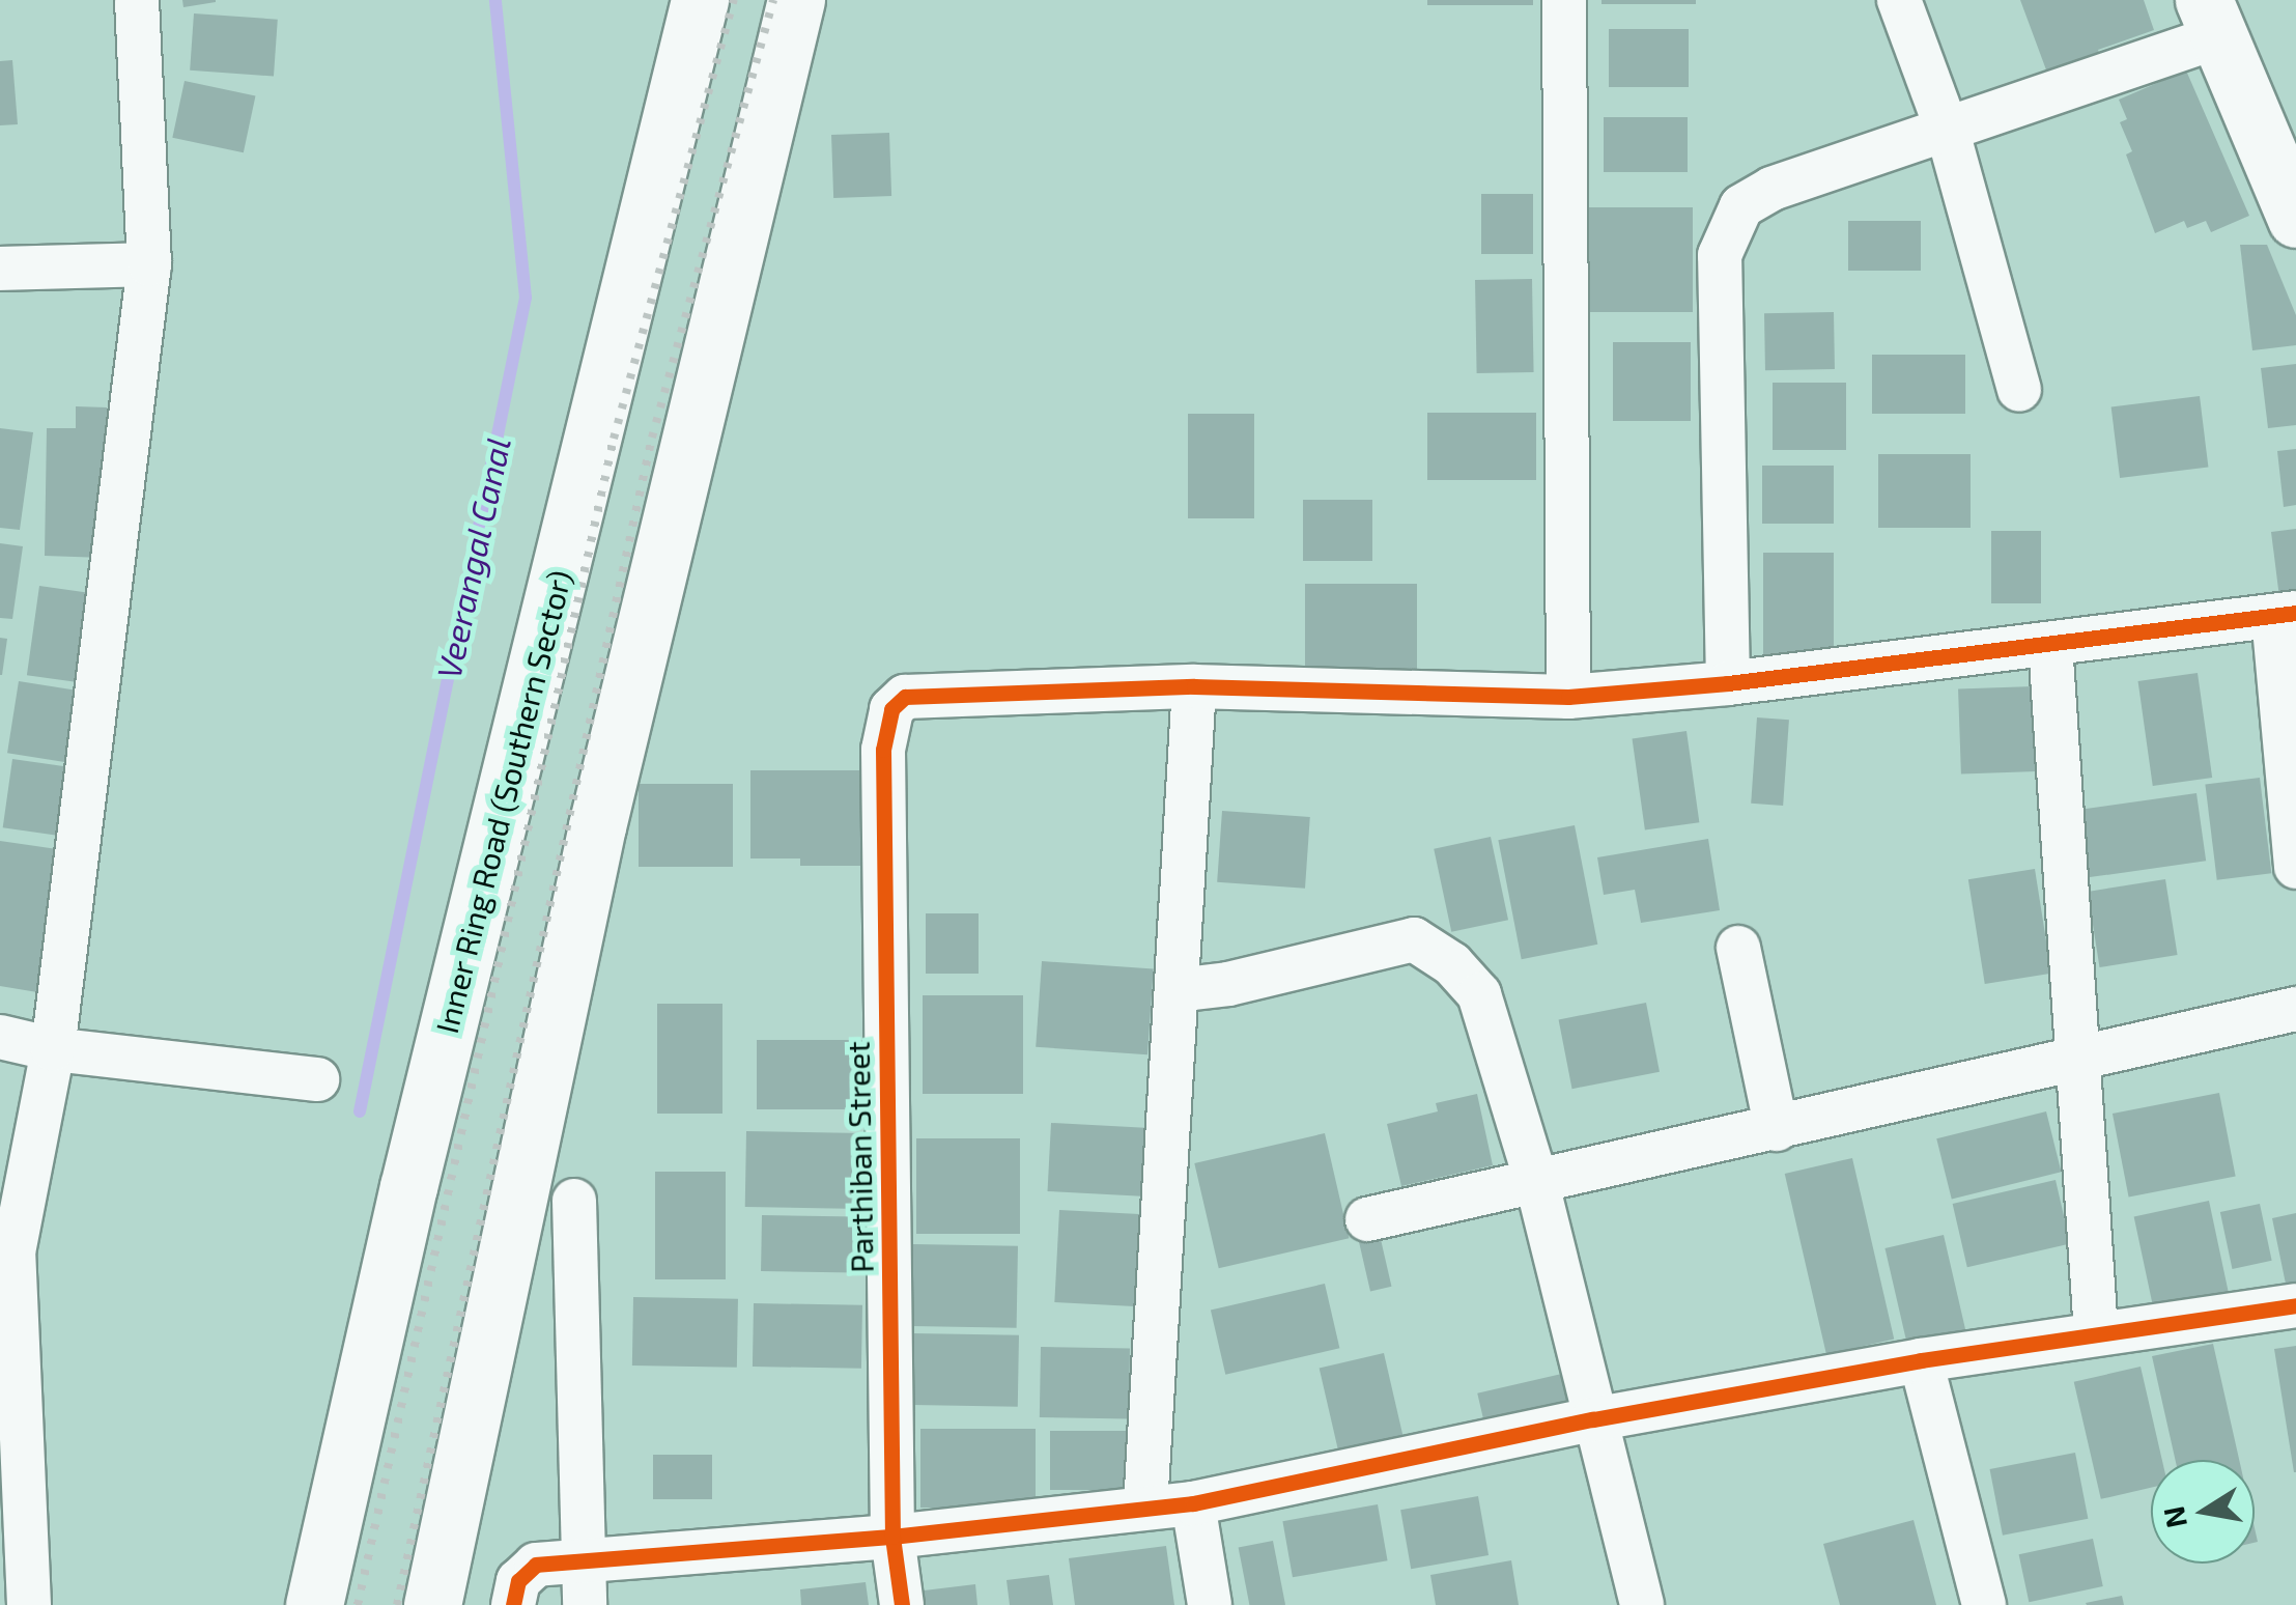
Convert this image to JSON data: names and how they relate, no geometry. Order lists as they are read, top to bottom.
{
  "streets": {
    "main road": ["Inner Ring Road (Southern Sector)"],
    "street": ["Parthiban Street"]
  },
  "water": ["Veerangal Canal"],
  "north": "left"
}
